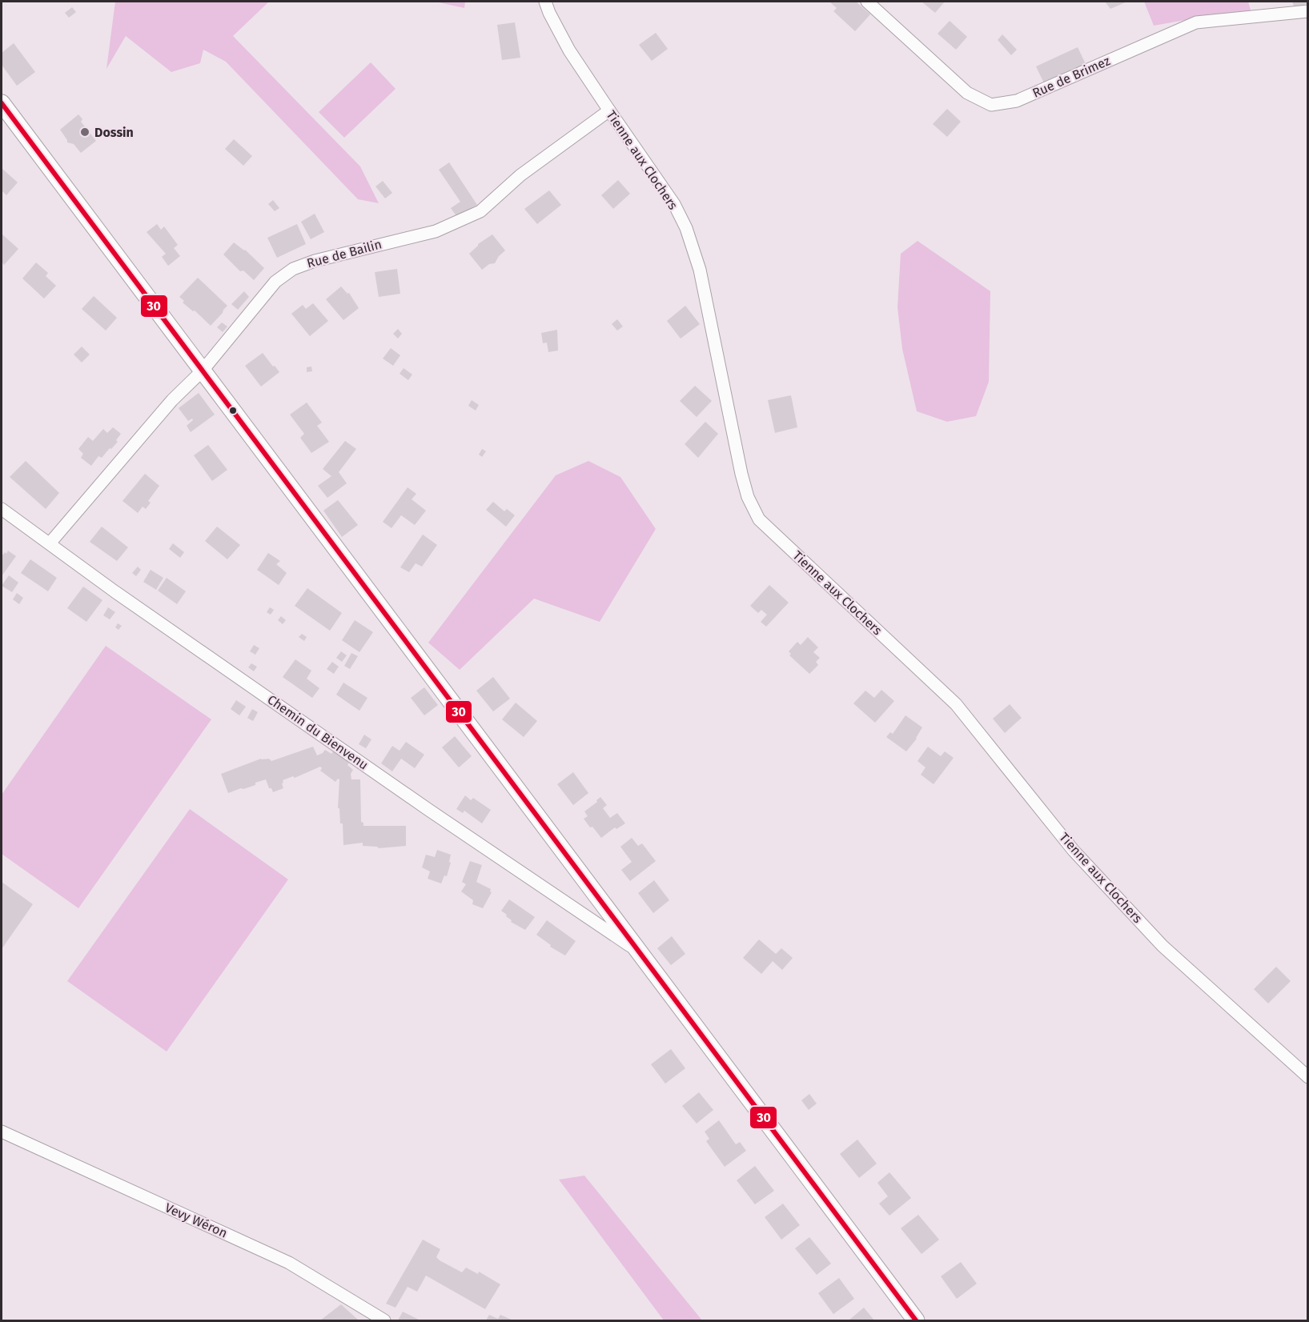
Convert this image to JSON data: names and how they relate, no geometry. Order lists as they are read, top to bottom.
{
  "streets": {
    "street": [
      "Rue de Brimez",
      "Tienne aux Clochers",
      "Rue de Bailin",
      "Chemin du Bienvenu",
      "Vevy Wéron"
    ]
  },
  "crossings": [
    ["Tienne aux Clochers", "Rue de Bailin"],
    ["Rue de Bailin", "Chemin du Bienvenu"]
  ],
  "places": ["Dossin"],
  "lines": ["transit line 30"]
}
